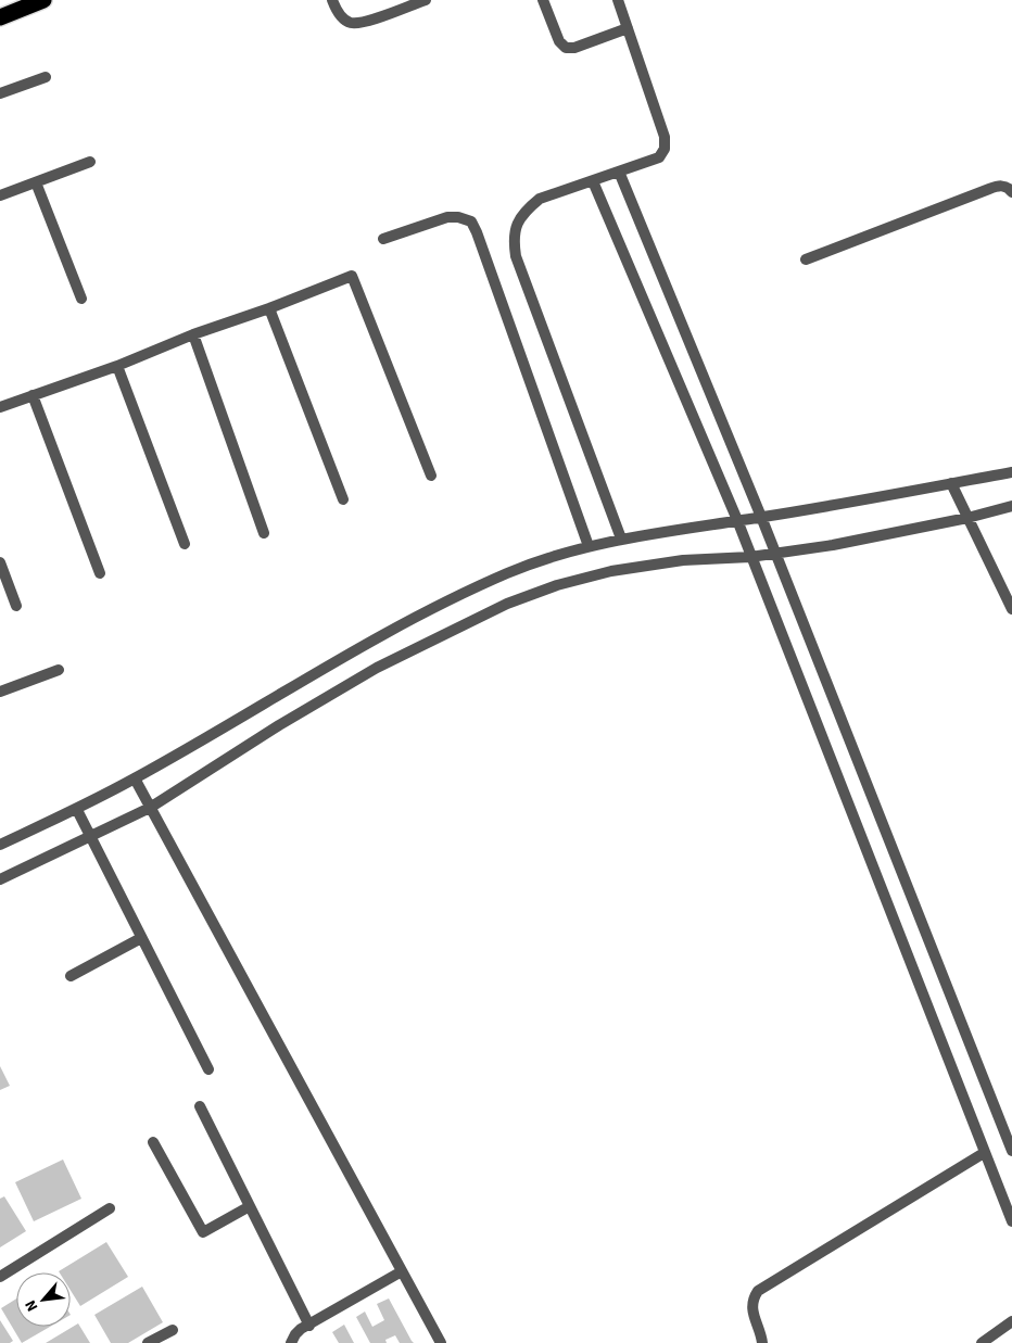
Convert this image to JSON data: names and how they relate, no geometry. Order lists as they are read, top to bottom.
{
  "north": "bottom left"
}
